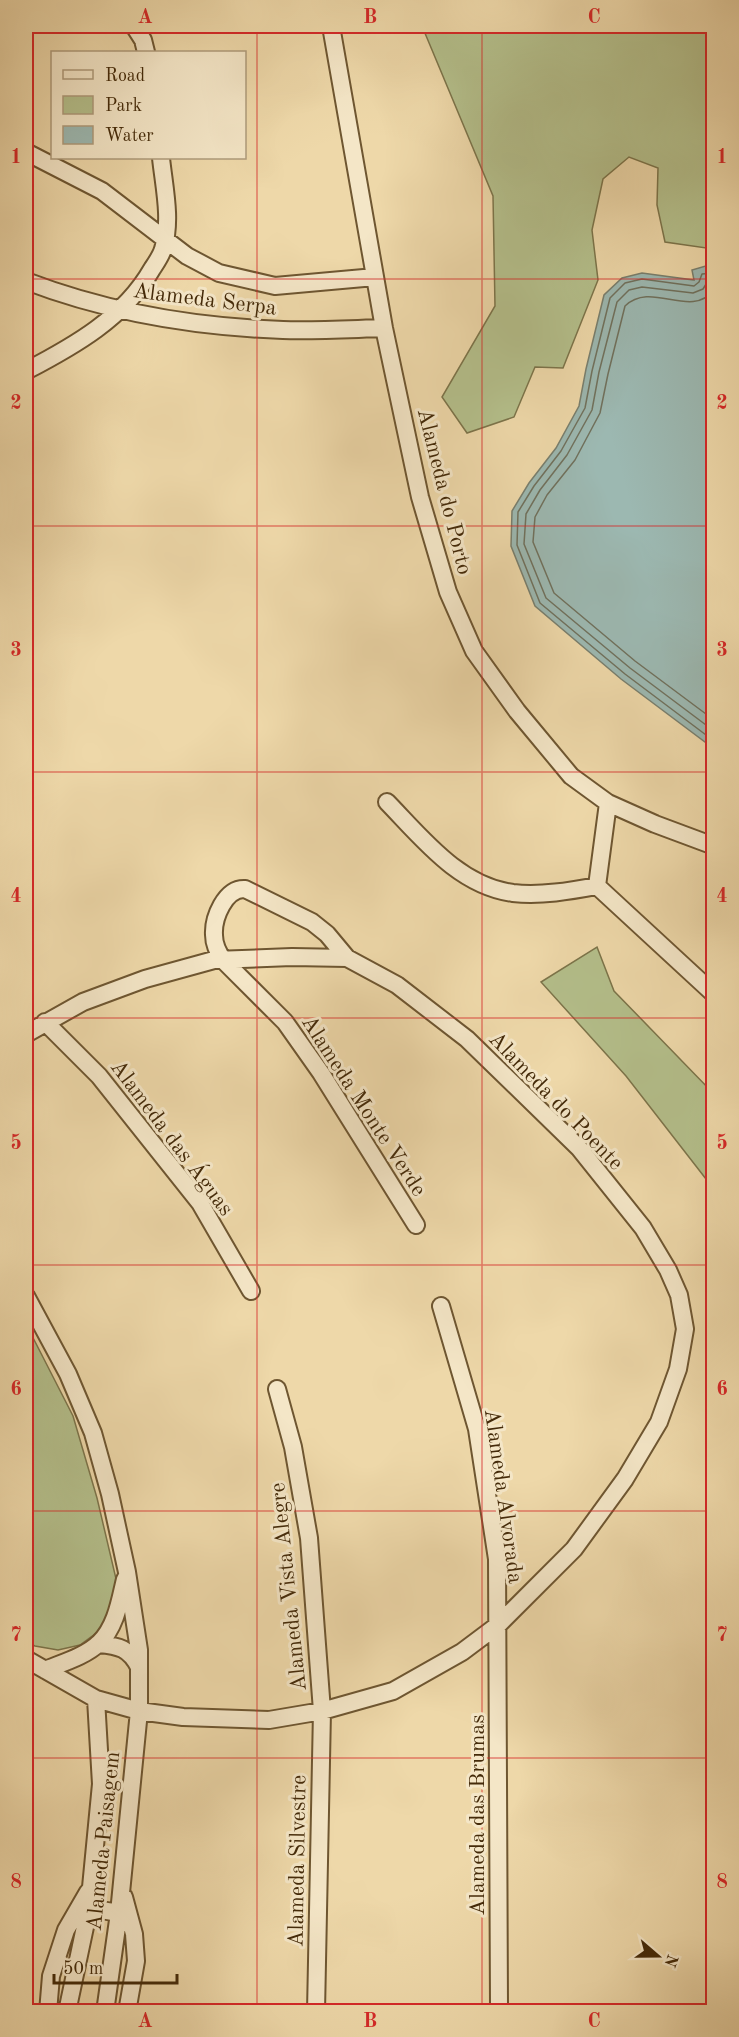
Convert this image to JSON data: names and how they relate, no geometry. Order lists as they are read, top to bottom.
{
  "streets": {
    "street": [
      "Alameda Serpa",
      "Alameda do Porto",
      "Alameda do Poente",
      "Alameda Monte Verde",
      "Alameda das Águas",
      "Alameda Alvorada",
      "Alameda Vista Alegre",
      "Alameda das Brumas",
      "Alameda Paisagem",
      "Alameda Silvestre"
    ]
  },
  "crossings": [
    ["Alameda Serpa", "Alameda do Porto"],
    ["Alameda do Poente", "Alameda Monte Verde"],
    ["Alameda do Poente", "Alameda das Águas"],
    ["Alameda do Poente", "Alameda Alvorada"],
    ["Alameda do Poente", "Alameda Vista Alegre"],
    ["Alameda do Poente", "Alameda das Brumas"],
    ["Alameda do Poente", "Alameda Paisagem"],
    ["Alameda do Poente", "Alameda Silvestre"],
    ["Alameda Alvorada", "Alameda das Brumas"],
    ["Alameda Vista Alegre", "Alameda Silvestre"]
  ],
  "legend": ["Road", "Park", "Water"],
  "scale_bar": "50 m",
  "north": "right",
  "grid": {
    "columns": ["A", "B", "C"],
    "rows": [
      "1",
      "2",
      "3",
      "4",
      "5",
      "6",
      "7",
      "8"
    ]
  }
}
